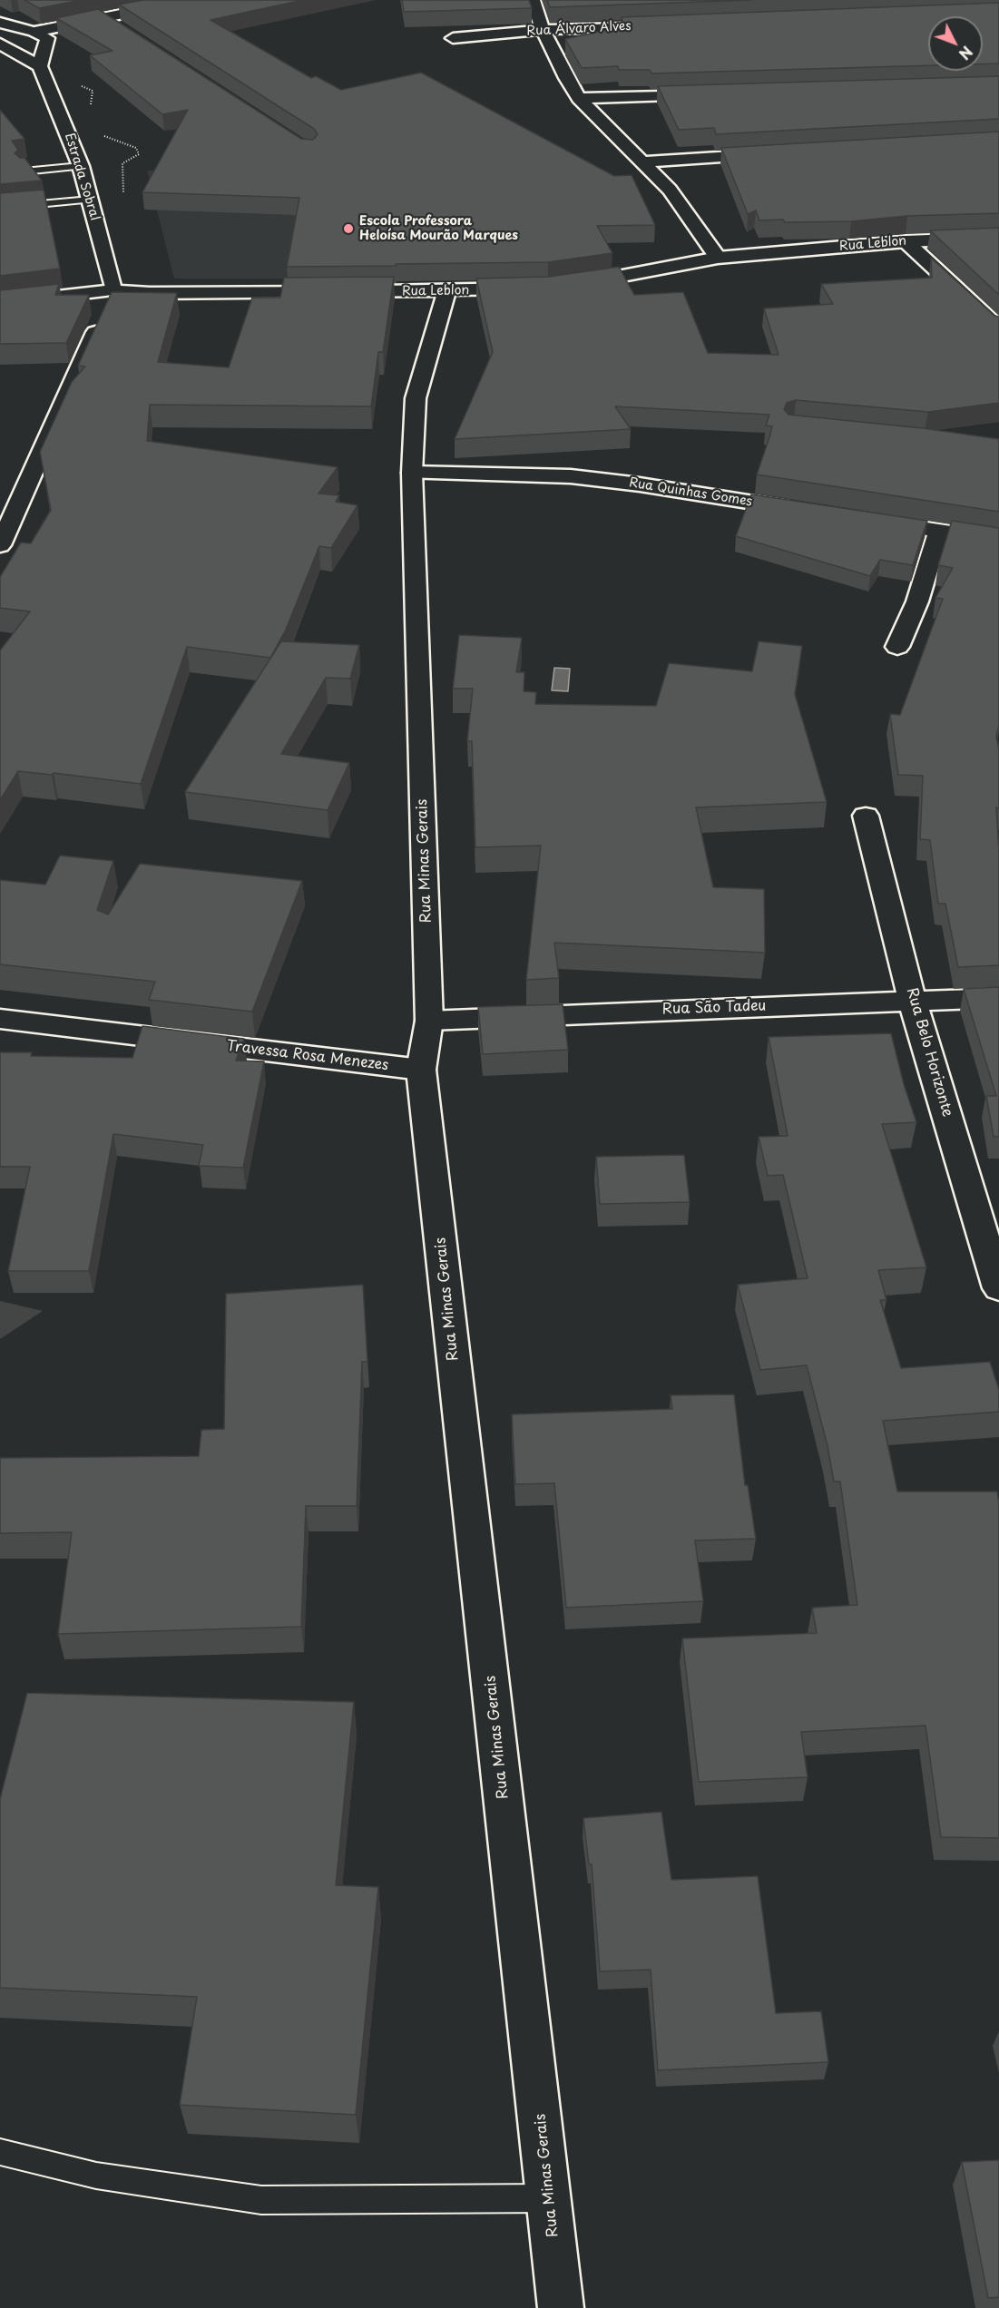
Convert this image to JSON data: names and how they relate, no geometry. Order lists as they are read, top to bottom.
{
  "streets": {
    "street": [
      "Rua Álvaro Alves",
      "Estrada Sobral",
      "Rua Leblon",
      "Rua Quinhas Gomes",
      "Rua Minas Gerais",
      "Rua São Tadeu",
      "Rua Belo Horizonte",
      "Travessa Rosa Menezes"
    ]
  },
  "crossings": [
    ["Estrada Sobral", "Rua Leblon"],
    ["Rua Leblon", "Rua Minas Gerais"],
    ["Rua Quinhas Gomes", "Rua Minas Gerais"],
    ["Rua Minas Gerais", "Rua São Tadeu"],
    ["Rua Minas Gerais", "Travessa Rosa Menezes"],
    ["Rua São Tadeu", "Rua Belo Horizonte"]
  ],
  "places": ["Escola Professora Heloísa Mourão Marques"],
  "north": "bottom right"
}
